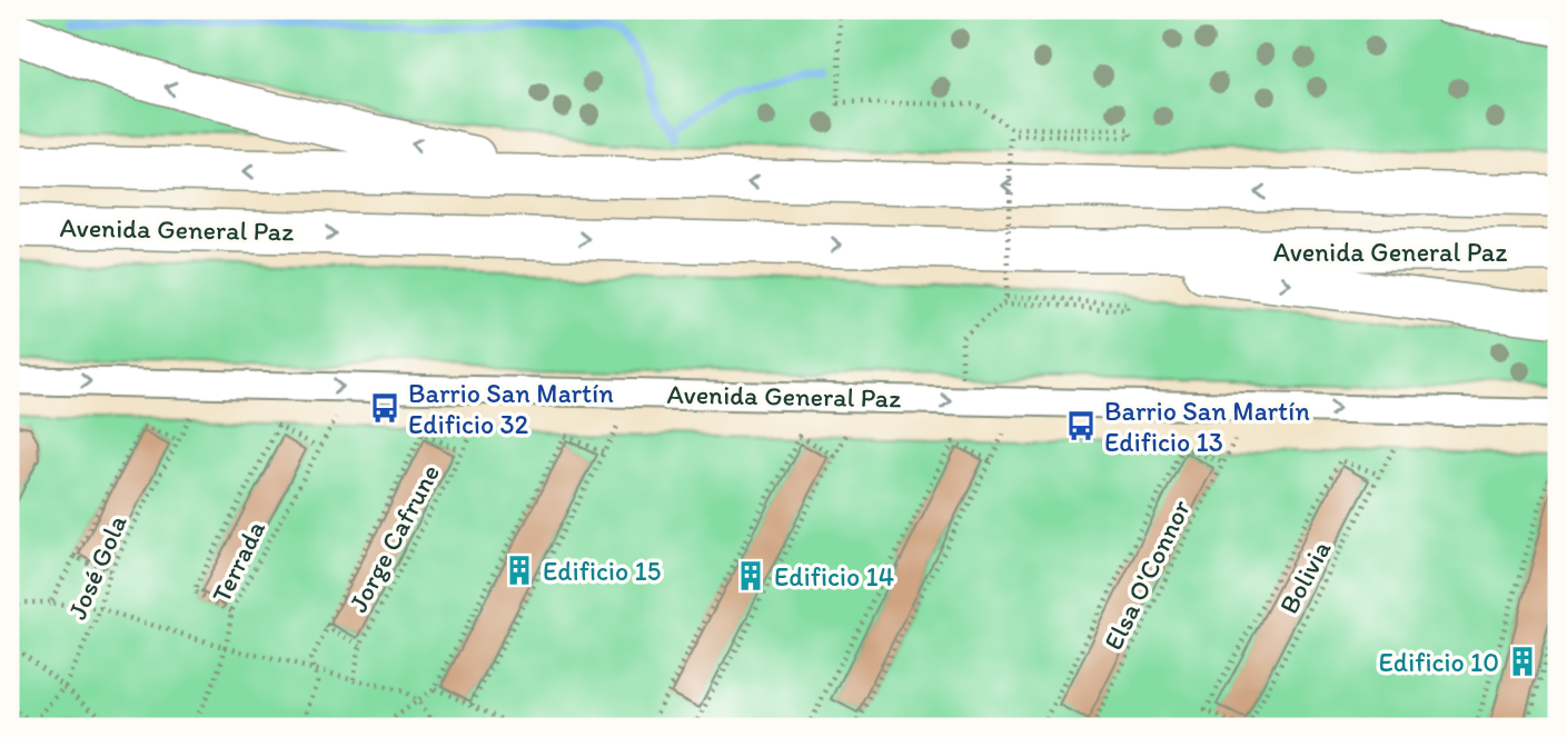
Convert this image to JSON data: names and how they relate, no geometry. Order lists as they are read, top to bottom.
{
  "streets": {
    "highway": ["Avenida General Paz"],
    "path": [
      "Jorge Cafrune",
      "Terrada",
      "José Gola",
      "Elsa O'Connor",
      "Bolivia"
    ]
  },
  "places": {
    "bus stop": ["Barrio San Martín Edificio 32", "Barrio San Martín Edificio 13"],
    "building": ["Edificio 15", "Edificio 14", "Edificio 10"]
  }
}
